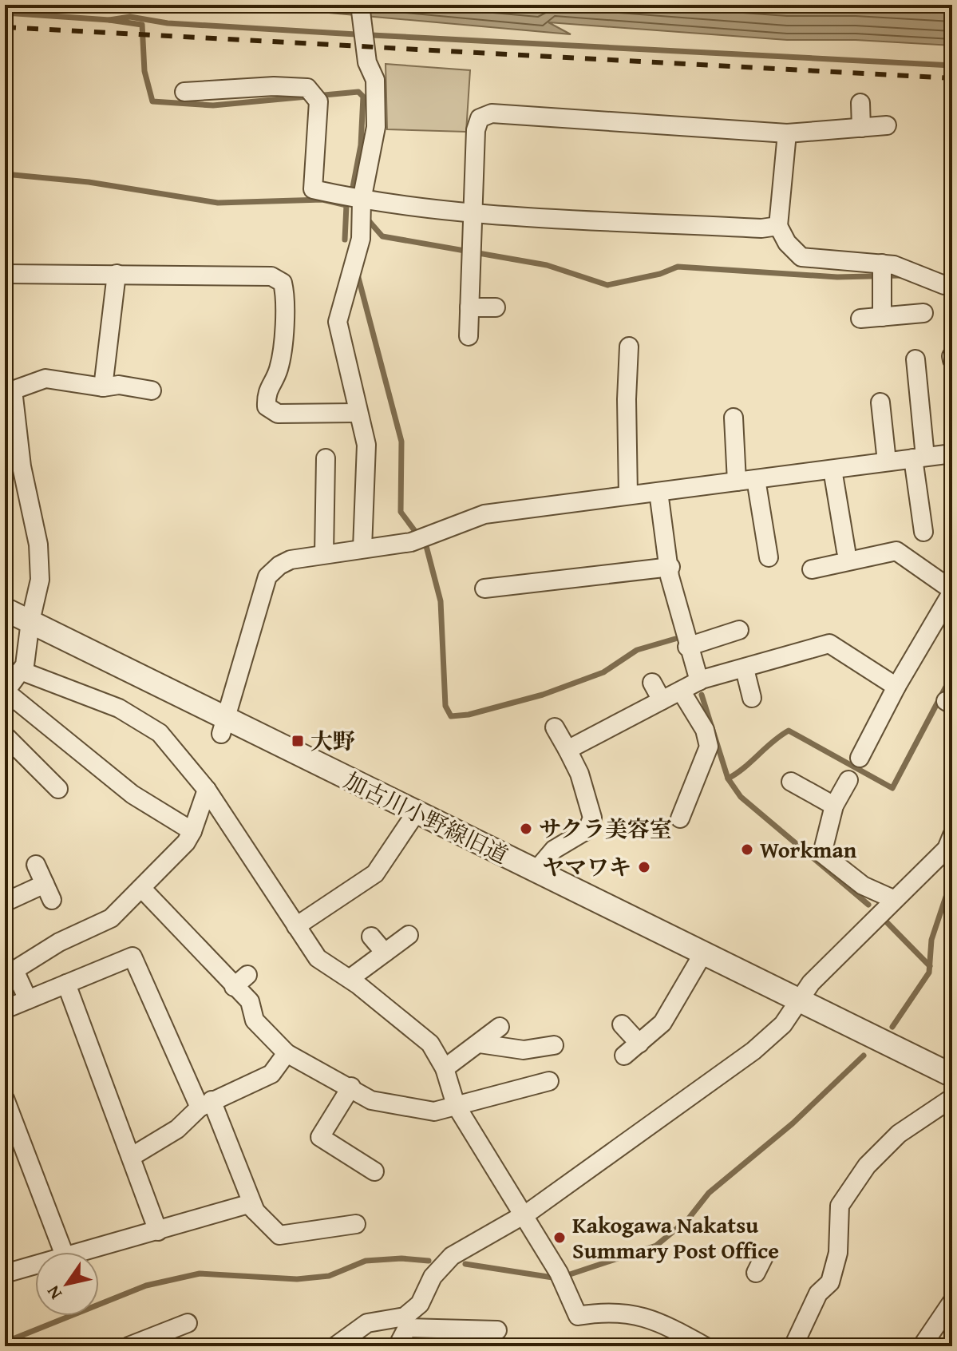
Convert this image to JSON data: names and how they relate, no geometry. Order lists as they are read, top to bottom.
{
  "streets": {
    "street": ["加古川小野線旧道"]
  },
  "places": {
    "transit": ["大野"],
    "other": [
      "サクラ美容室",
      "Workman",
      "ヤマワキ",
      "Kakogawa Nakatsu Summary Post Office"
    ]
  },
  "north": "bottom left"
}
